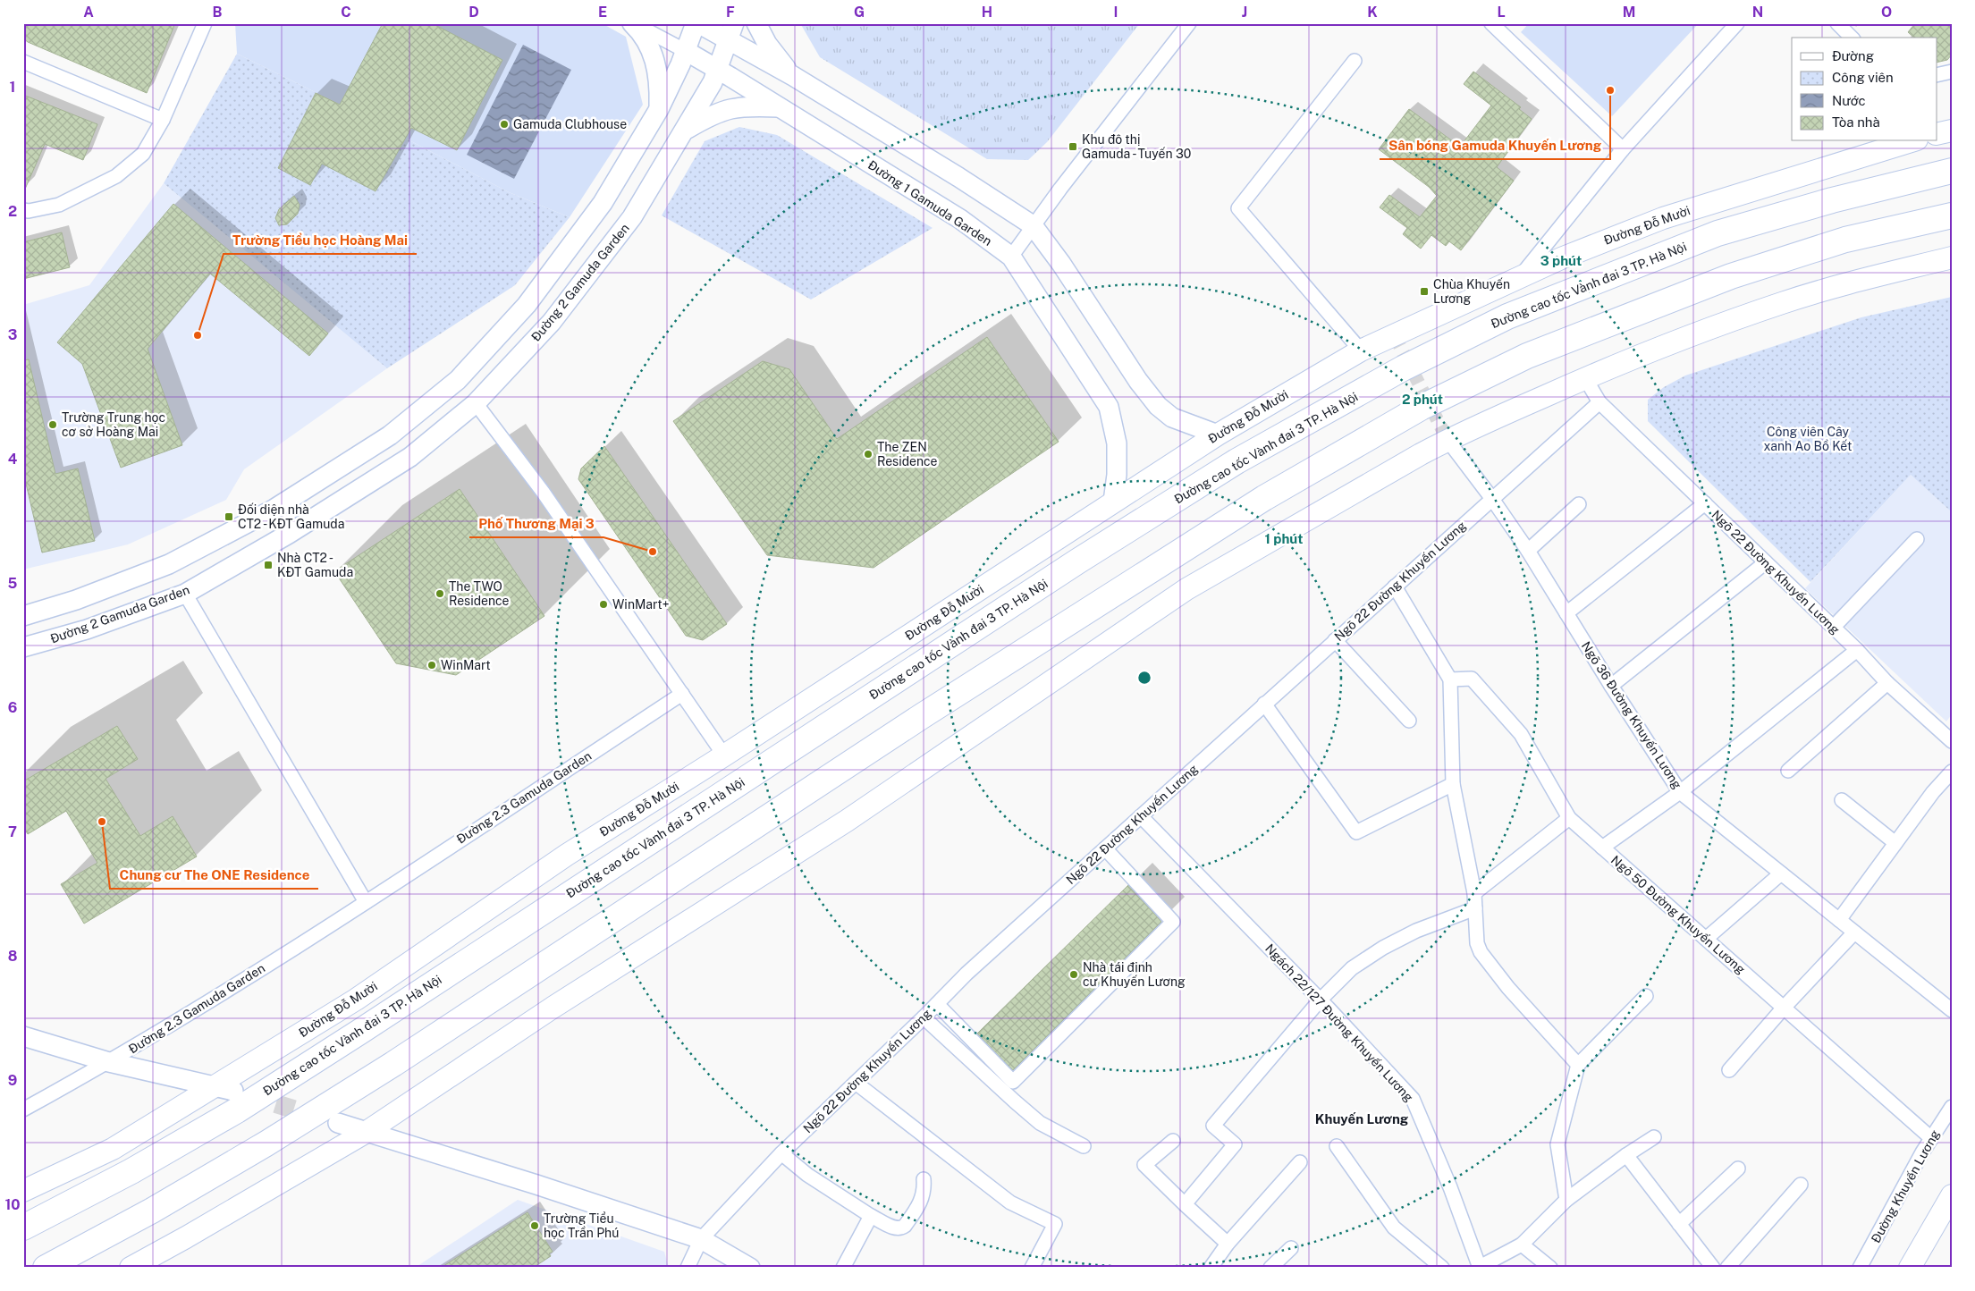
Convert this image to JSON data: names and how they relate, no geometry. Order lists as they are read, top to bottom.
{
  "streets": {
    "highway": ["Đường cao tốc Vành đai 3 TP. Hà Nội"],
    "main road": ["Đường Đỗ Mười"],
    "street": [
      "Đường 1 Gamuda Garden",
      "Đường 2 Gamuda Garden",
      "Ngõ 22 Đường Khuyến Lương",
      "Ngõ 36 Đường Khuyến Lương",
      "Đường 2.3 Gamuda Garden",
      "Ngõ 50 Đường Khuyến Lương",
      "Ngách 22/127 Đường Khuyến Lương",
      "Đường Khuyến Lương"
    ]
  },
  "crossings": [
    ["Đường 1 Gamuda Garden", "Đường Đỗ Mười"],
    ["Đường 1 Gamuda Garden", "Đường 2 Gamuda Garden"],
    ["Ngõ 22 Đường Khuyến Lương", "Ngõ 36 Đường Khuyến Lương"],
    ["Ngõ 22 Đường Khuyến Lương", "Ngách 22/127 Đường Khuyến Lương"],
    ["Ngõ 50 Đường Khuyến Lương", "Đường Khuyến Lương"]
  ],
  "districts": ["Khuyến Lương"],
  "parks": ["Công viên Cây xanh Ao Bồ Kết"],
  "places": {
    "other": [
      "Sân bóng Gamuda Khuyến Lương",
      "Gamuda Clubhouse",
      "Trường Tiểu học Hoàng Mai",
      "Trường Trung học cơ sở Hoàng Mai",
      "The ZEN Residence",
      "Phố Thương Mại 3",
      "The TWO Residence",
      "WinMart+",
      "WinMart",
      "Chung cư The ONE Residence",
      "Nhà tái định cư Khuyến Lương",
      "Trường Tiểu học Trần Phú"
    ],
    "transit": [
      "Khu đô thị Gamuda - Tuyến 30",
      "Chùa Khuyến Lương",
      "Đối diện nhà CT2 - KĐT Gamuda",
      "Nhà CT2 - KĐT Gamuda"
    ]
  },
  "legend": [
    "Đường",
    "Công viên",
    "Nước",
    "Tòa nhà"
  ],
  "grid": {
    "columns": [
      "A",
      "B",
      "C",
      "D",
      "E",
      "F",
      "G",
      "H",
      "I",
      "J",
      "K",
      "L",
      "M",
      "N",
      "O"
    ],
    "rows": [
      "1",
      "2",
      "3",
      "4",
      "5",
      "6",
      "7",
      "8",
      "9",
      "10"
    ]
  },
  "rings": ["3 phút", "2 phút", "1 phút"]
}
